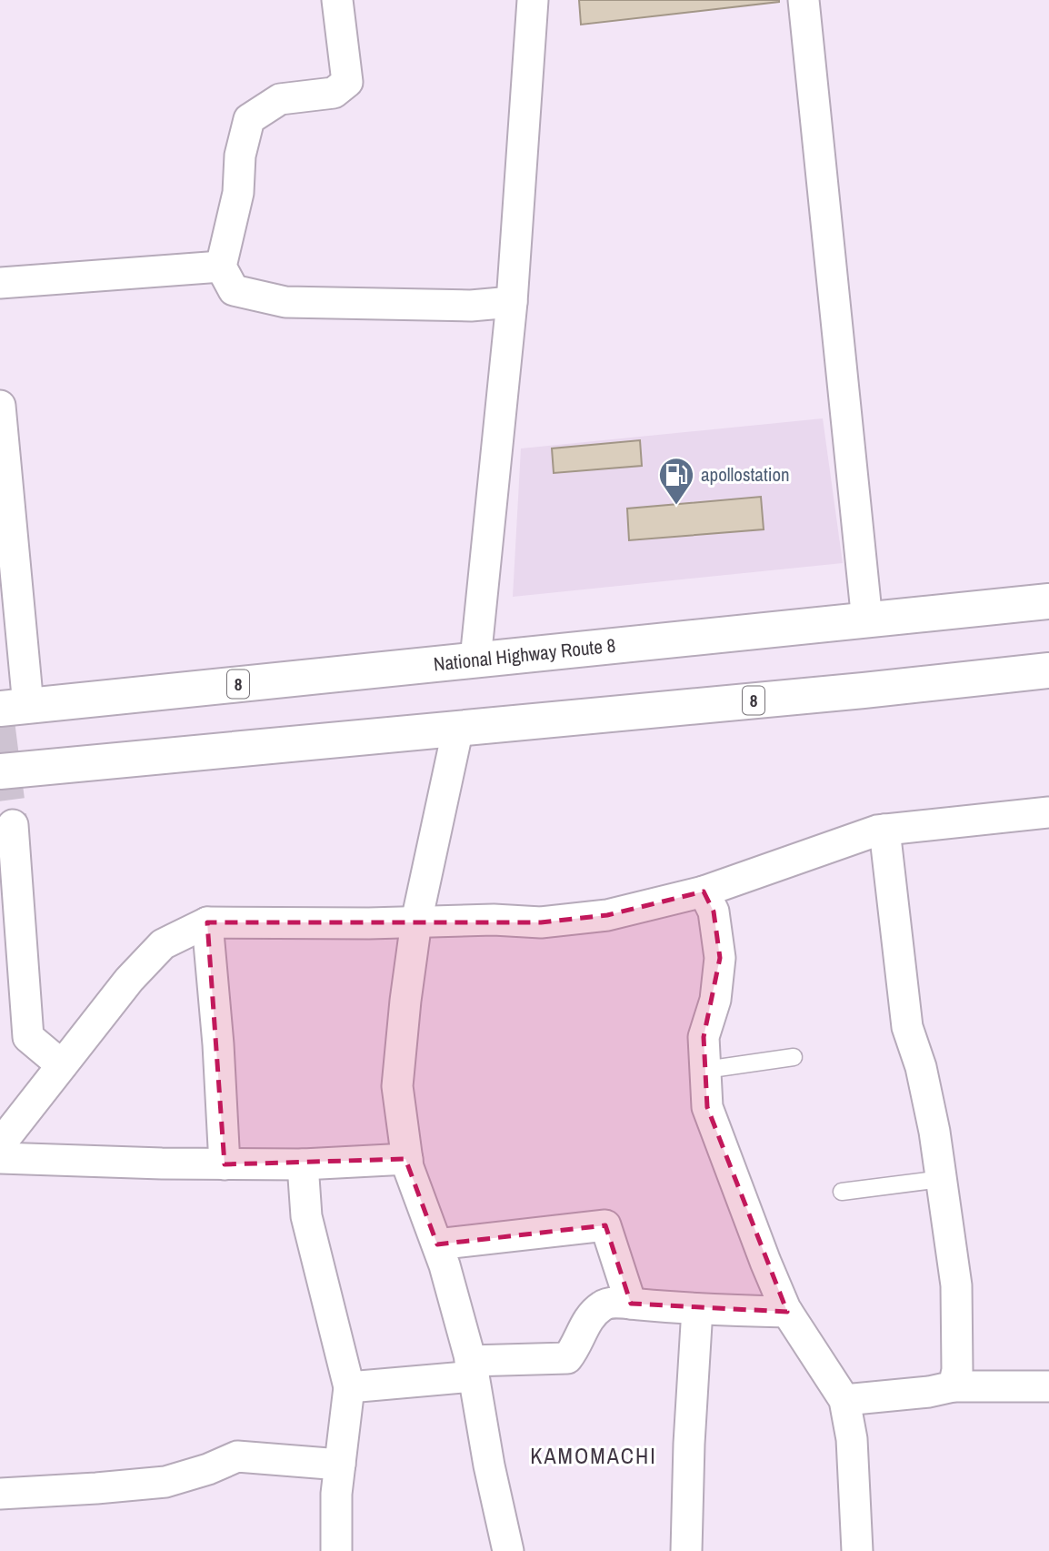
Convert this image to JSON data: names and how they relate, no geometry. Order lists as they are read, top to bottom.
{
  "streets": {
    "highway": ["National Highway Route 8", "8"]
  },
  "districts": ["KAMOMACHI"],
  "places": {
    "fuel station": ["apollostation"]
  }
}
